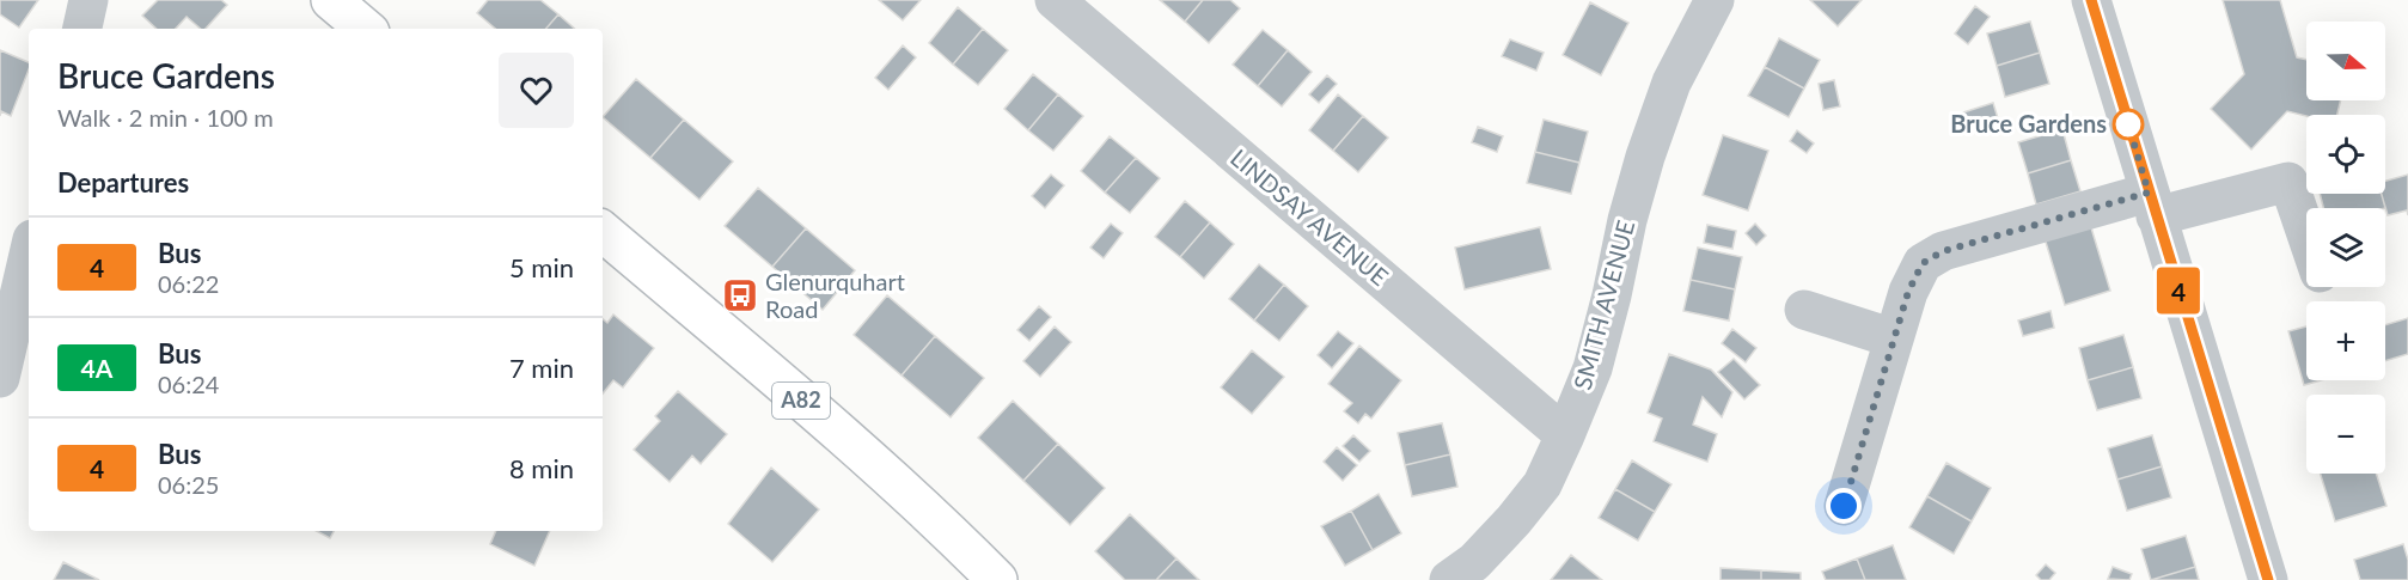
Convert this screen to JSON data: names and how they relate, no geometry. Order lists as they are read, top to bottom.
{
  "streets": {
    "highway": ["A82"],
    "street": ["LINDSAY AVENUE", "SMITH AVENUE"]
  },
  "crossings": [
    ["LINDSAY AVENUE", "SMITH AVENUE"]
  ],
  "places": {
    "other": ["Bruce Gardens"],
    "bus stop": ["Glenurquhart Road"]
  },
  "lines": ["bus line 4"],
  "north": "right",
  "page": {
    "on_map": "4",
    "map_buttons": ["+", "−"],
    "heading": [
      ["Bruce Gardens", "Walk · 2 min · 100 m"],
      "Departures"
    ],
    "list": [
      {
        "mark": "4",
        "name": "Bus",
        "note": "06:22",
        "value": "5 min"
      },
      {
        "mark": "4A",
        "name": "Bus",
        "note": "06:24",
        "value": "7 min"
      },
      {
        "mark": "4",
        "name": "Bus",
        "note": "06:25",
        "value": "8 min"
      }
    ]
  }
}
